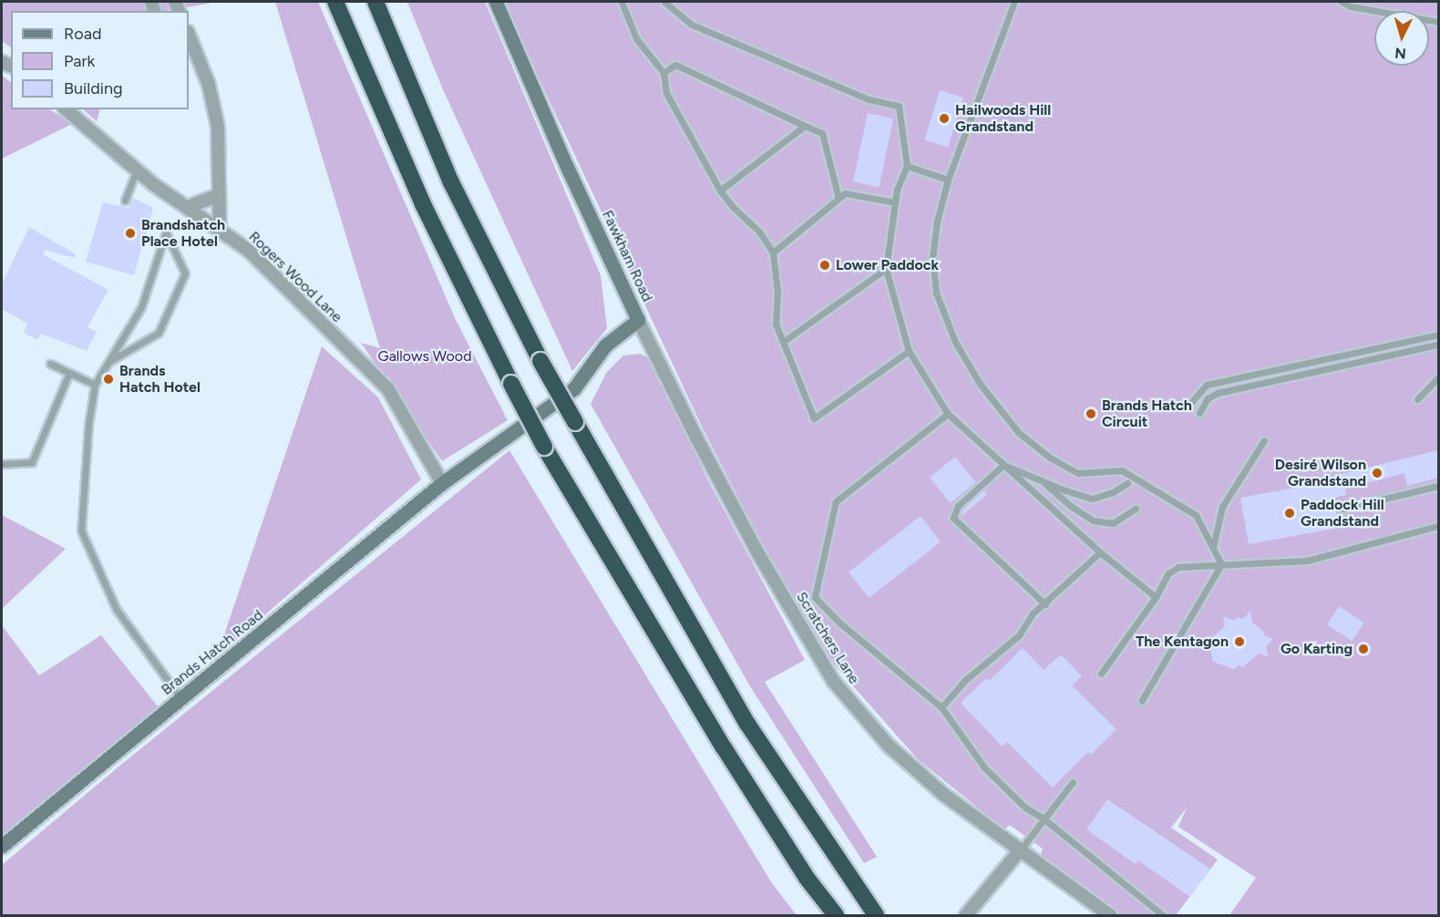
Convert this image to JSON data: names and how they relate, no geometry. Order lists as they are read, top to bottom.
{
  "streets": {
    "street": [
      "Fawkham Road",
      "Rogers Wood Lane",
      "Scratchers Lane",
      "Brands Hatch Road"
    ]
  },
  "crossings": [
    ["Fawkham Road", "Rogers Wood Lane"],
    ["Fawkham Road", "Scratchers Lane"],
    ["Fawkham Road", "Brands Hatch Road"],
    ["Rogers Wood Lane", "Brands Hatch Road"]
  ],
  "parks": ["Gallows Wood"],
  "places": [
    "Hailwoods Hill Grandstand",
    "Brandshatch Place Hotel",
    "Lower Paddock",
    "Brands Hatch Hotel",
    "Brands Hatch Circuit",
    "Desiré Wilson Grandstand",
    "Paddock Hill Grandstand",
    "The Kentagon",
    "Go Karting"
  ],
  "legend": ["Road", "Park", "Building"],
  "north": "bottom"
}
